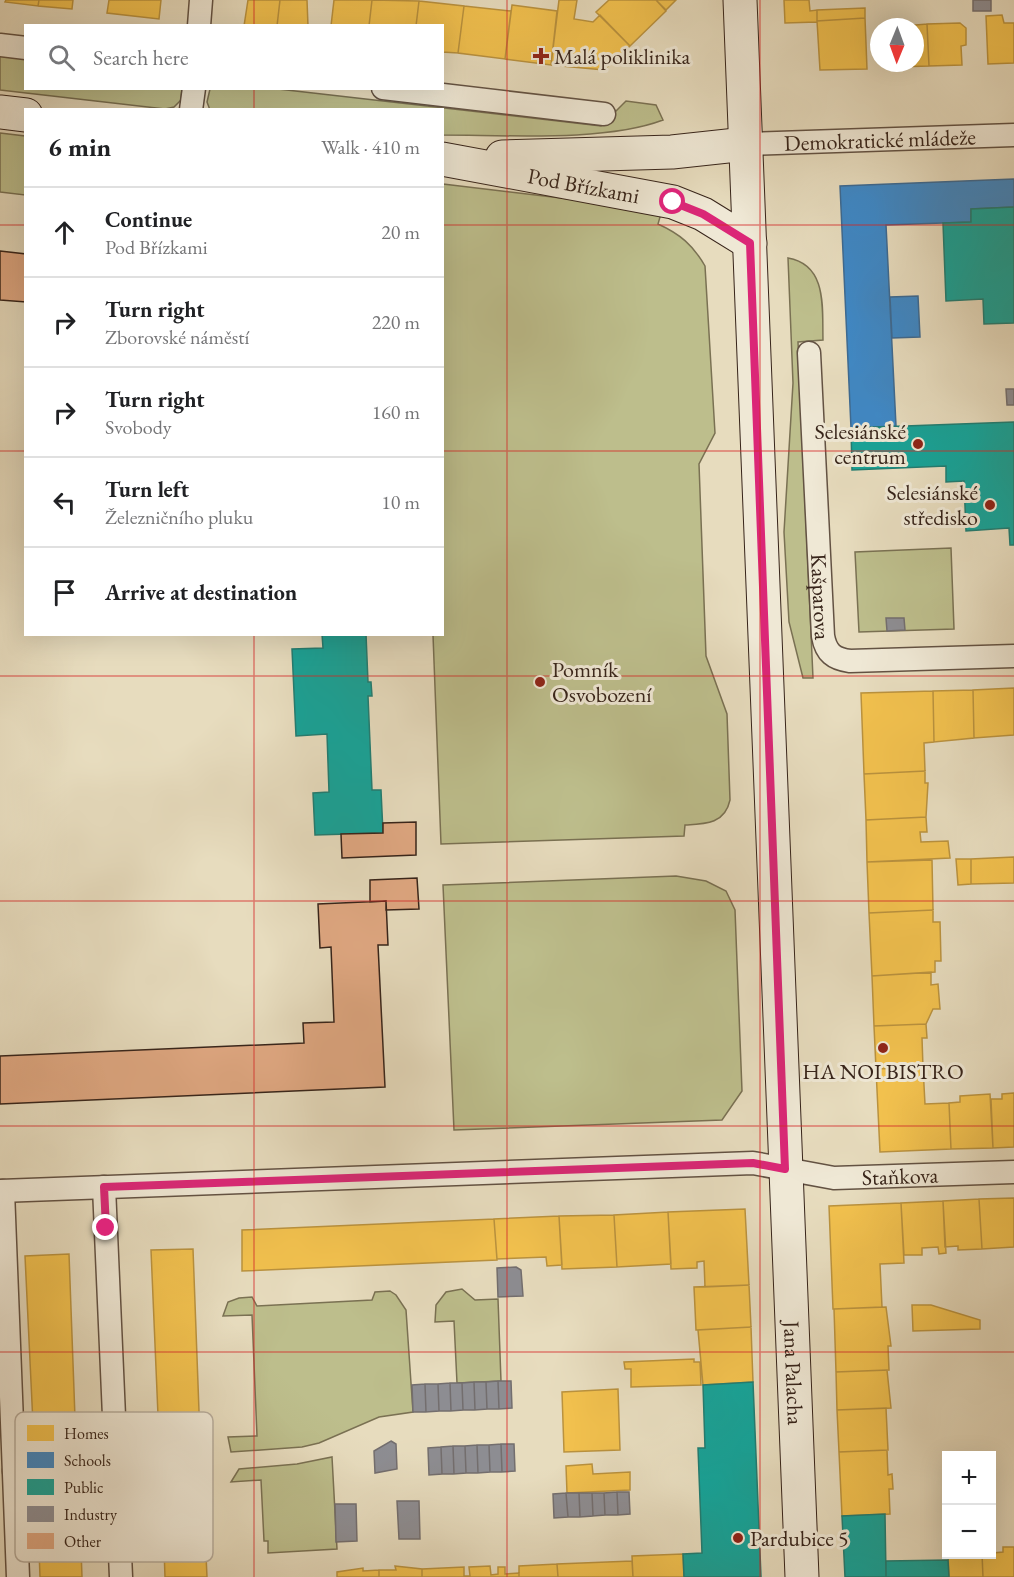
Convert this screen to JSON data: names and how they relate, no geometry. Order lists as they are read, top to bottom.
{
  "streets": {
    "main road": ["Pod Břízkami", "Jana Palacha"],
    "street": ["Demokratické mládeže", "Kašparova", "Staňkova"]
  },
  "crossings": [
    ["Demokratické mládeže", "Pod Břízkami"],
    ["Demokratické mládeže", "Jana Palacha"],
    ["Pod Břízkami", "Jana Palacha"],
    ["Staňkova", "Jana Palacha"]
  ],
  "places": {
    "health": ["Malá poliklinika"],
    "other": [
      "Selesiánské centrum",
      "Selesiánské středisko",
      "Pomník Osvobození",
      "HA NOI BISTRO",
      "Pardubice 5"
    ]
  },
  "legend": [
    "Homes",
    "Schools",
    "Public",
    "Industry",
    "Other"
  ],
  "north": "bottom",
  "page": {
    "search": "Search here",
    "heading": ["6 min", "Walk · 410 m"],
    "list": [
      ["Continue", "Pod Břízkami", "20 m"],
      ["Turn right", "Zborovské náměstí", "220 m"],
      ["Turn right", "Svobody", "160 m"],
      ["Turn left", "Železničního pluku", "10 m"],
      "Arrive at destination"
    ],
    "map_buttons": ["+", "−"]
  }
}
